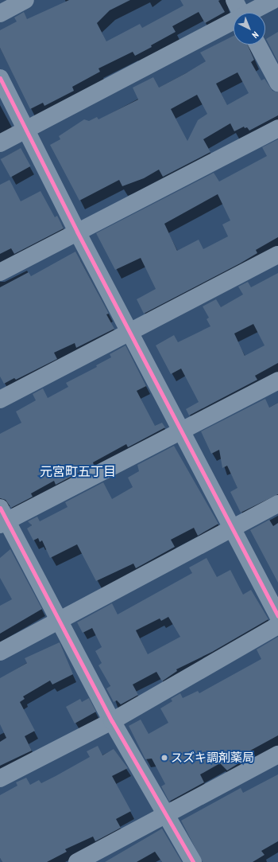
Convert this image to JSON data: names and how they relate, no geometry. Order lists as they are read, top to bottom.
{
  "districts": ["元宮町五丁目"],
  "places": ["スズキ調剤薬局"],
  "north": "bottom right"
}
